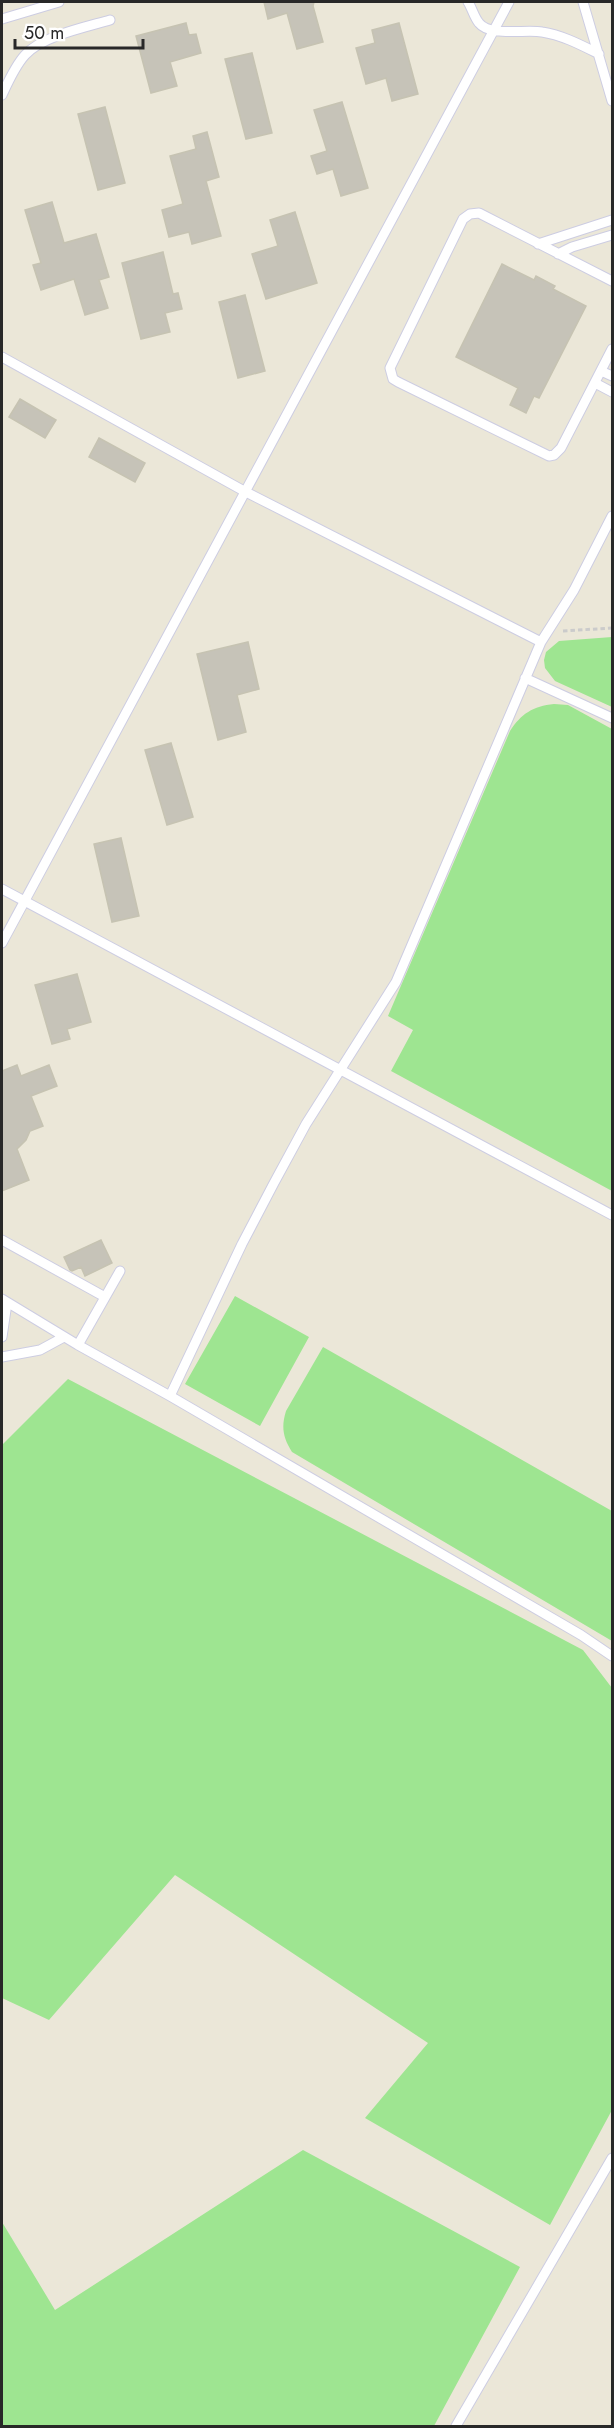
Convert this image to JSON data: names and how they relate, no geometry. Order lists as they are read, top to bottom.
{
  "scale_bar": "50 m"
}
